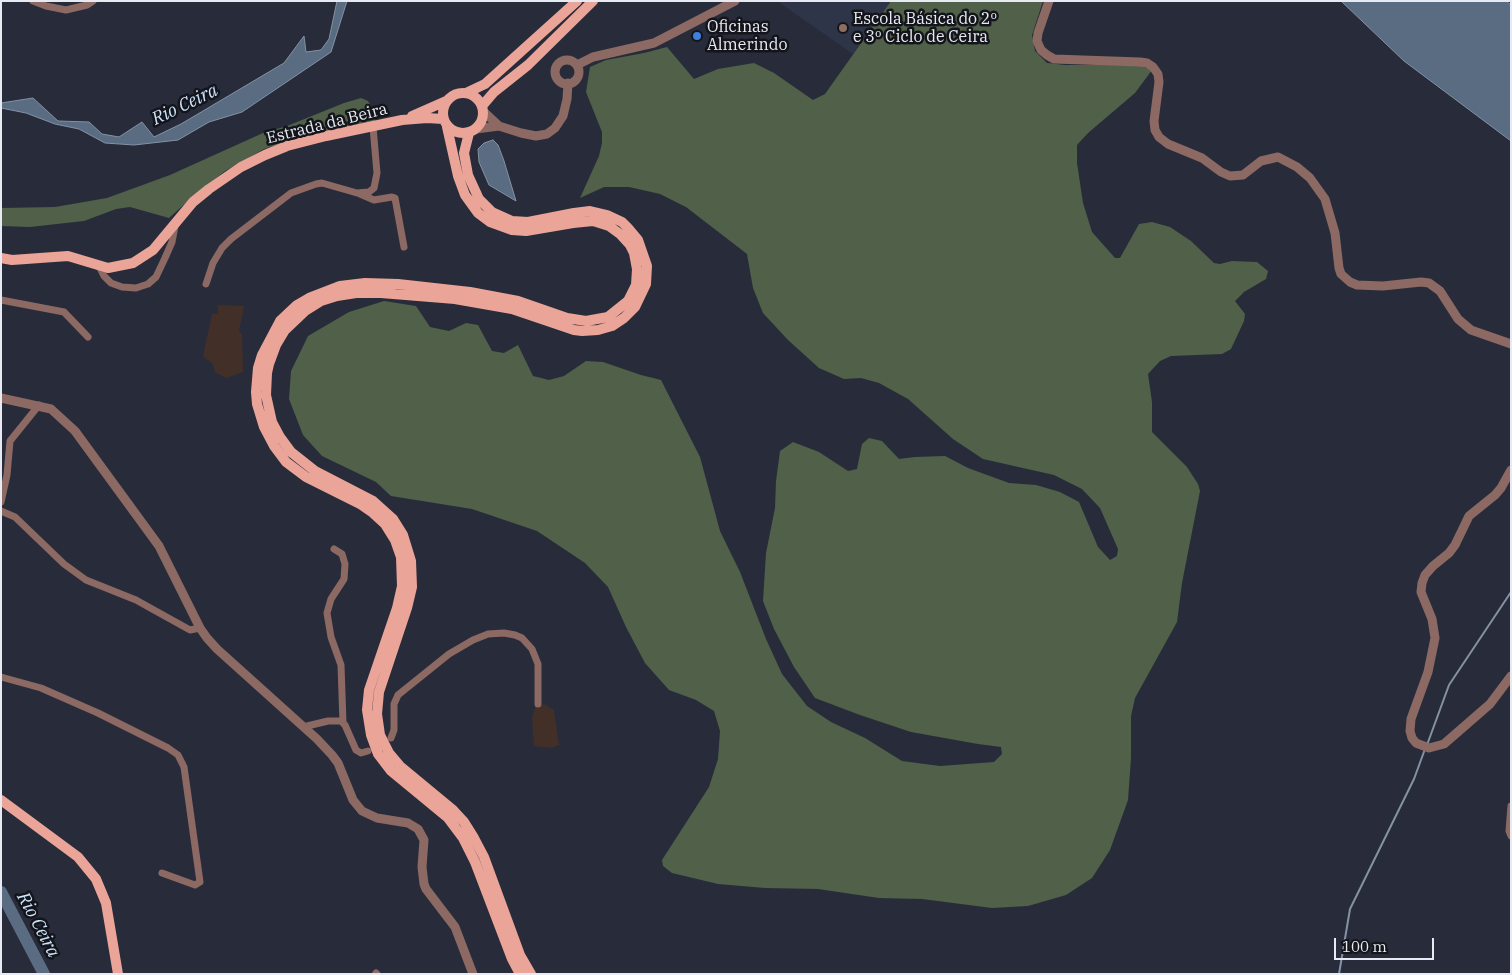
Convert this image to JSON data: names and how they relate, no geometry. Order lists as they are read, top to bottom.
{
  "streets": {
    "main road": ["Estrada da Beira"]
  },
  "water": ["Rio Ceira"],
  "places": ["Escola Básica do 2º e 3º Ciclo de Ceira", "Oficinas Almerindo"],
  "scale_bar": "100 m"
}
